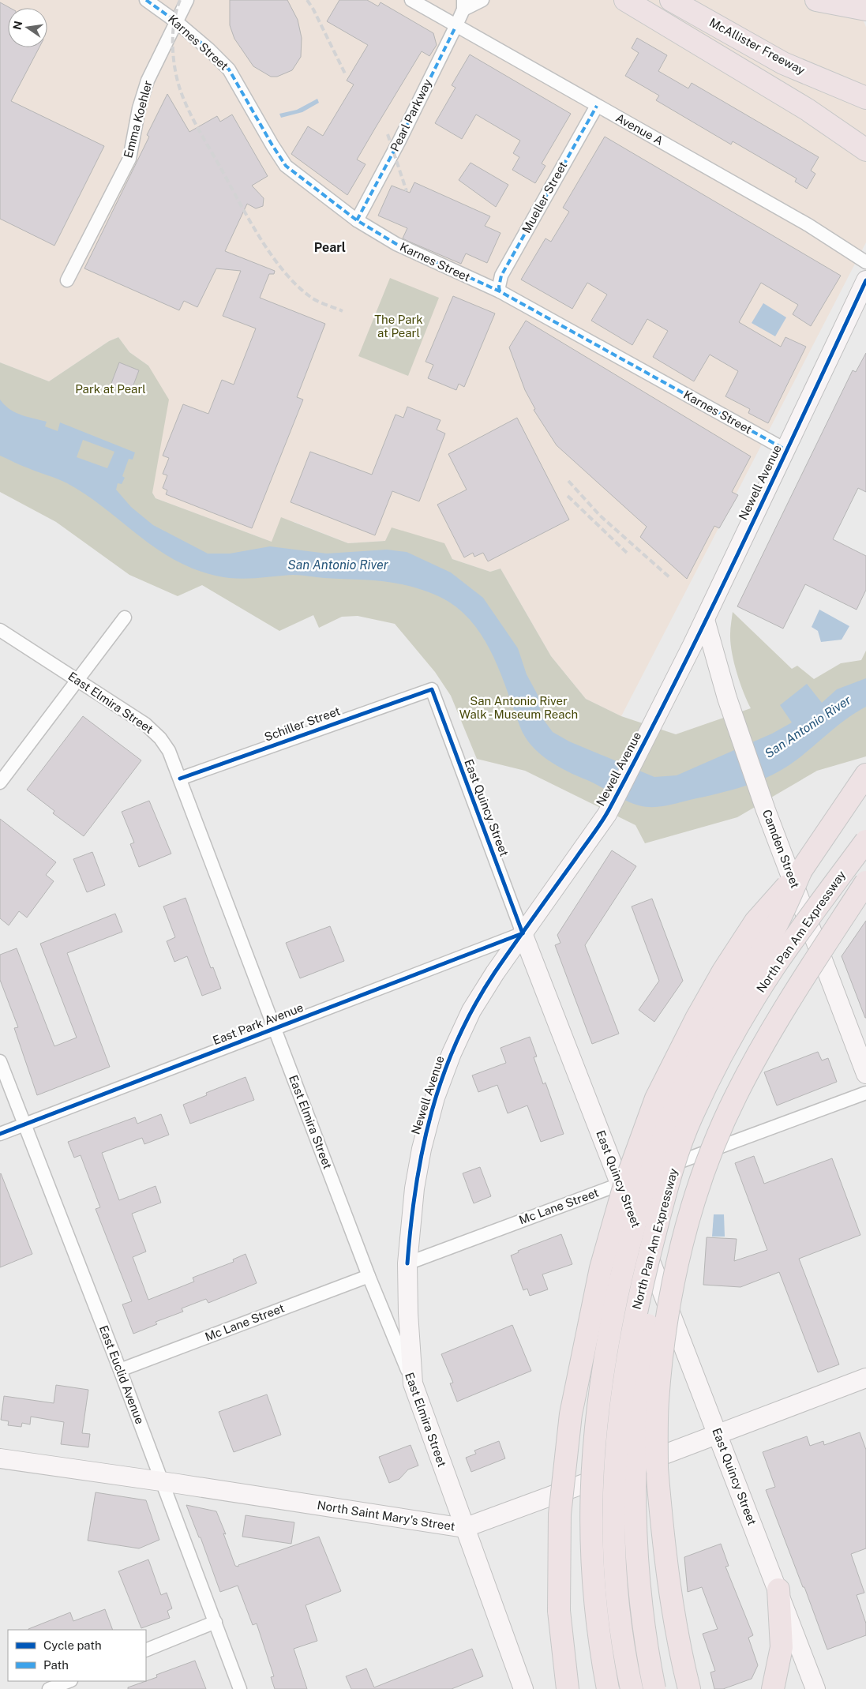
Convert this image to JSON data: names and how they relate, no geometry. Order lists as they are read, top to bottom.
{
  "streets": {
    "highway": ["McAllister Freeway", "North Pan Am Expressway"],
    "main road": [
      "Newell Avenue",
      "East Elmira Street",
      "East Quincy Street",
      "Camden Street",
      "North Saint Mary's Street"
    ],
    "street": [
      "Karnes Street",
      "Pearl Parkway",
      "Emma Koehler",
      "Avenue A",
      "Mueller Street",
      "Schiller Street",
      "East Park Avenue",
      "Mc Lane Street",
      "East Euclid Avenue"
    ]
  },
  "crossings": [
    ["Karnes Street", "Pearl Parkway"],
    ["Karnes Street", "Emma Koehler"],
    ["Karnes Street", "Mueller Street"],
    ["Karnes Street", "Newell Avenue"],
    ["Pearl Parkway", "Avenue A"],
    ["Avenue A", "Mueller Street"],
    ["Newell Avenue", "East Elmira Street"],
    ["Newell Avenue", "East Quincy Street"],
    ["Newell Avenue", "Camden Street"],
    ["Newell Avenue", "East Park Avenue"],
    ["Newell Avenue", "Mc Lane Street"],
    ["East Elmira Street", "Schiller Street"],
    ["East Elmira Street", "East Park Avenue"],
    ["East Elmira Street", "Mc Lane Street"],
    ["East Elmira Street", "North Saint Mary's Street"],
    ["Schiller Street", "East Quincy Street"],
    ["East Quincy Street", "East Park Avenue"],
    ["East Quincy Street", "Mc Lane Street"],
    ["East Quincy Street", "North Saint Mary's Street"],
    ["East Park Avenue", "East Euclid Avenue"],
    ["Mc Lane Street", "East Euclid Avenue"],
    ["East Euclid Avenue", "North Saint Mary's Street"]
  ],
  "districts": ["Pearl"],
  "water": ["San Antonio River"],
  "parks": ["The Park at Pearl", "Park at Pearl", "San Antonio River Walk - Museum Reach"],
  "legend": ["Cycle path", "Path"],
  "north": "left"
}
